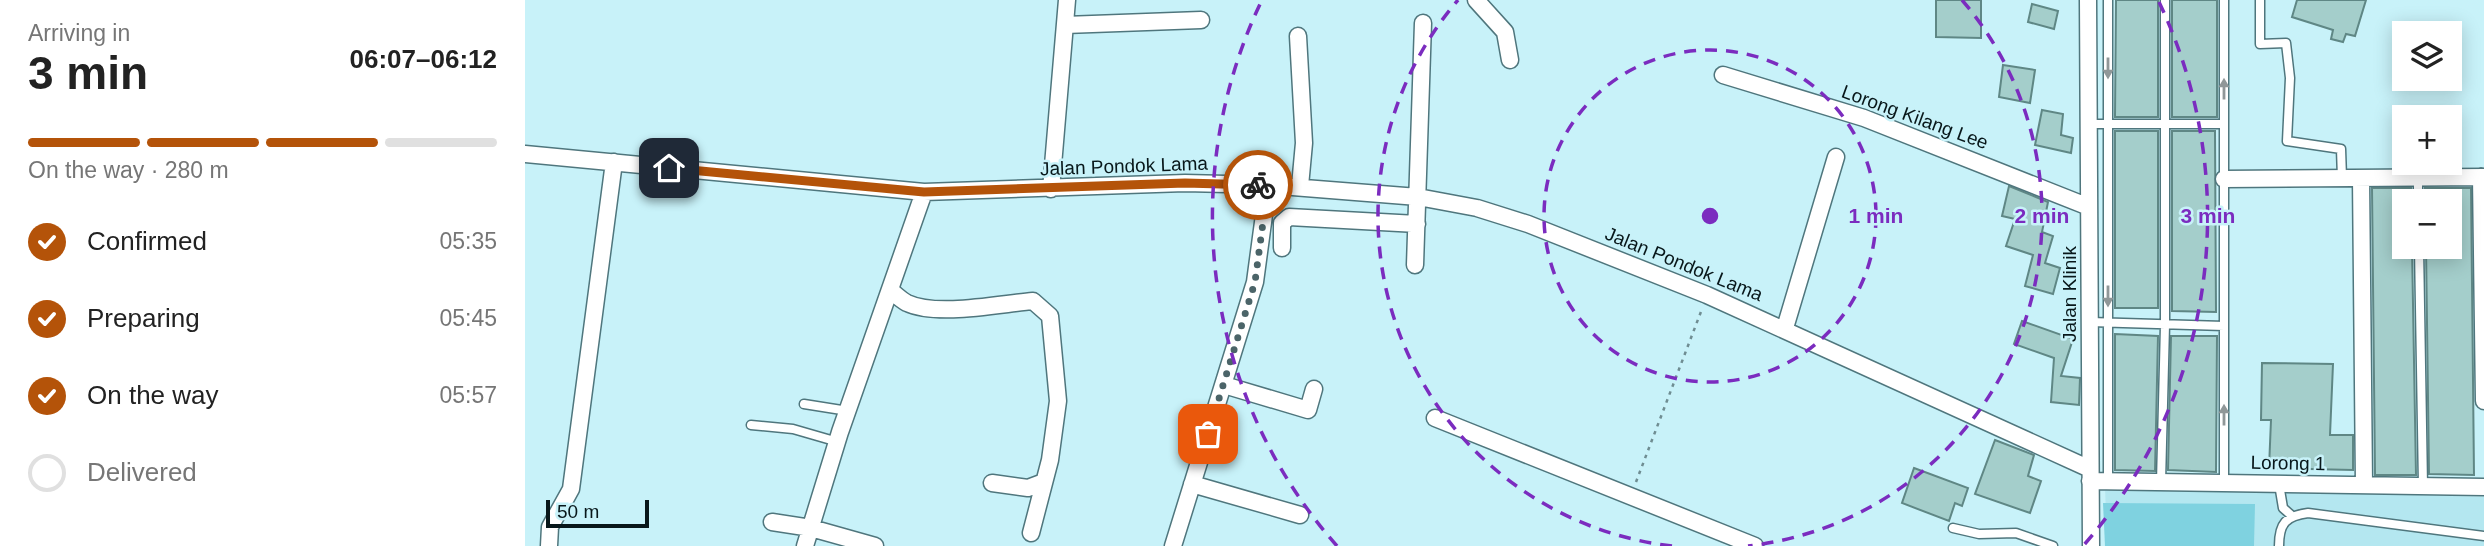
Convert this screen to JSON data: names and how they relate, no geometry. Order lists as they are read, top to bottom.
{
  "streets": {
    "street": [
      "Lorong Kilang Lee",
      "Jalan Pondok Lama",
      "Jalan Klinik",
      "Lorong 1"
    ]
  },
  "crossings": [
    ["Lorong Kilang Lee", "Jalan Klinik"],
    ["Jalan Pondok Lama", "Jalan Klinik"],
    ["Jalan Pondok Lama", "Lorong 1"],
    ["Jalan Klinik", "Lorong 1"]
  ],
  "scale_bar": "50 m",
  "page": {
    "heading": ["3 min", "Arriving in", "06:07–06:12"],
    "map_buttons": ["+", "−"],
    "bar": "On the way · 280 m",
    "list": [
      ["Confirmed", "05:35"],
      ["Preparing", "05:45"],
      ["On the way", "05:57"],
      "Delivered"
    ],
    "scale": "50 m"
  },
  "rings": ["1 min", "2 min", "3 min"]
}
